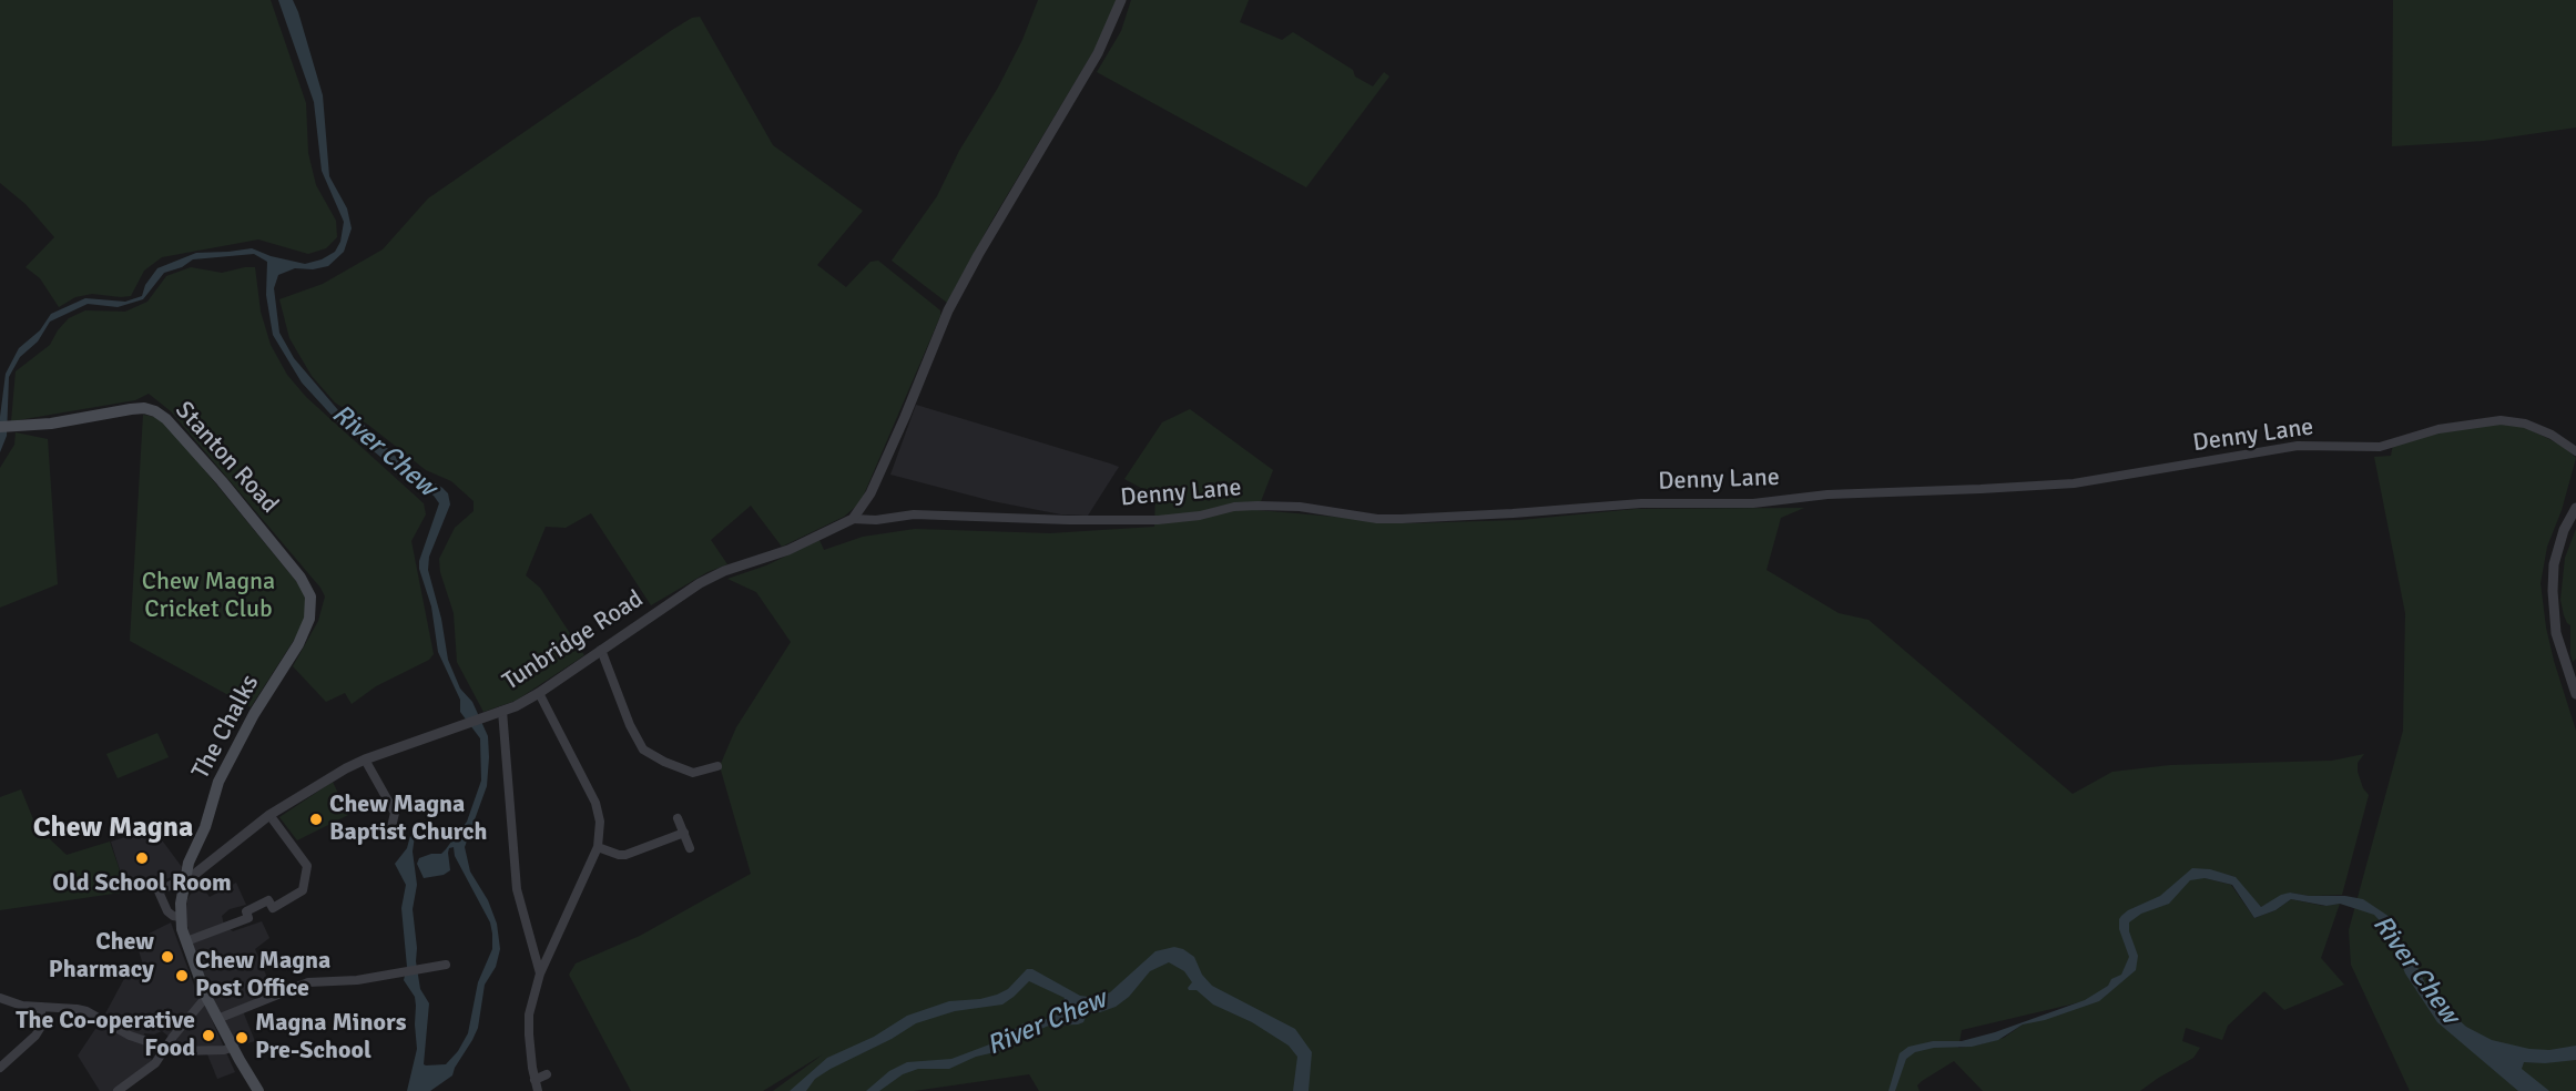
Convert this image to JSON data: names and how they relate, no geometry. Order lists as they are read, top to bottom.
{
  "streets": {
    "main road": ["Stanton Road", "The Chalks"],
    "street": ["Denny Lane", "Tunbridge Road"]
  },
  "crossings": [
    ["Denny Lane", "Tunbridge Road"],
    ["Stanton Road", "The Chalks"],
    ["Tunbridge Road", "The Chalks"]
  ],
  "districts": ["Chew Magna"],
  "water": ["River Chew"],
  "parks": ["Chew Magna Cricket Club"],
  "places": [
    "Chew Magna Baptist Church",
    "Old School Room",
    "Chew Pharmacy",
    "Chew Magna Post Office",
    "The Co-operative Food",
    "Magna Minors Pre-School"
  ]
}
